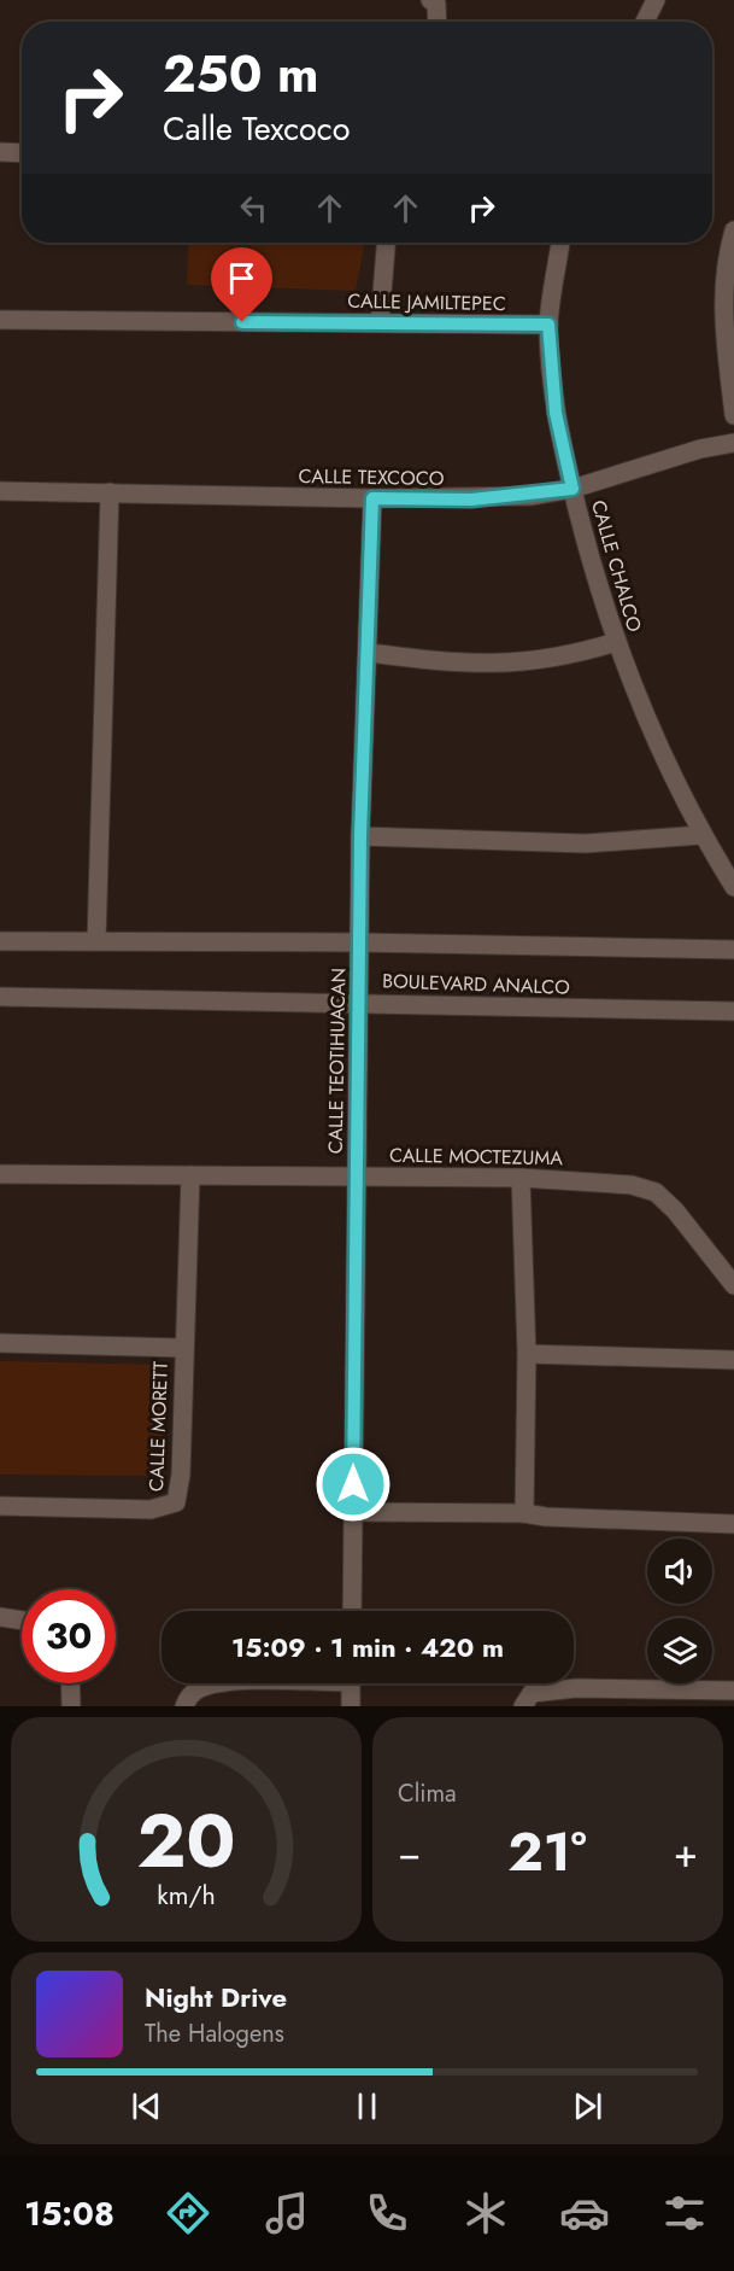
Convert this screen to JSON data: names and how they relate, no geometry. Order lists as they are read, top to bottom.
{
  "streets": {
    "street": [
      "CALLE JAMILTEPEC",
      "CALLE TEXCOCO",
      "CALLE CHALCO",
      "BOULEVARD ANALCO",
      "CALLE TEOTIHUACAN",
      "CALLE MOCTEZUMA",
      "CALLE MORETT"
    ]
  },
  "crossings": [
    ["CALLE JAMILTEPEC", "CALLE CHALCO"],
    ["CALLE TEXCOCO", "CALLE CHALCO"],
    ["CALLE TEXCOCO", "CALLE TEOTIHUACAN"],
    ["BOULEVARD ANALCO", "CALLE TEOTIHUACAN"],
    ["CALLE TEOTIHUACAN", "CALLE MOCTEZUMA"],
    ["CALLE MOCTEZUMA", "CALLE MORETT"]
  ],
  "page": {
    "turn": ["250 m", "Calle Texcoco"],
    "limit": "30",
    "trip": "15:09 · 1 min · 420 m",
    "tile": "Clima",
    "heat": ["−", "21°", "+"],
    "song": ["Night Drive", "The Halogens"],
    "tabs": "15:08",
    "gauge": ["20", "km/h"]
  }
}
